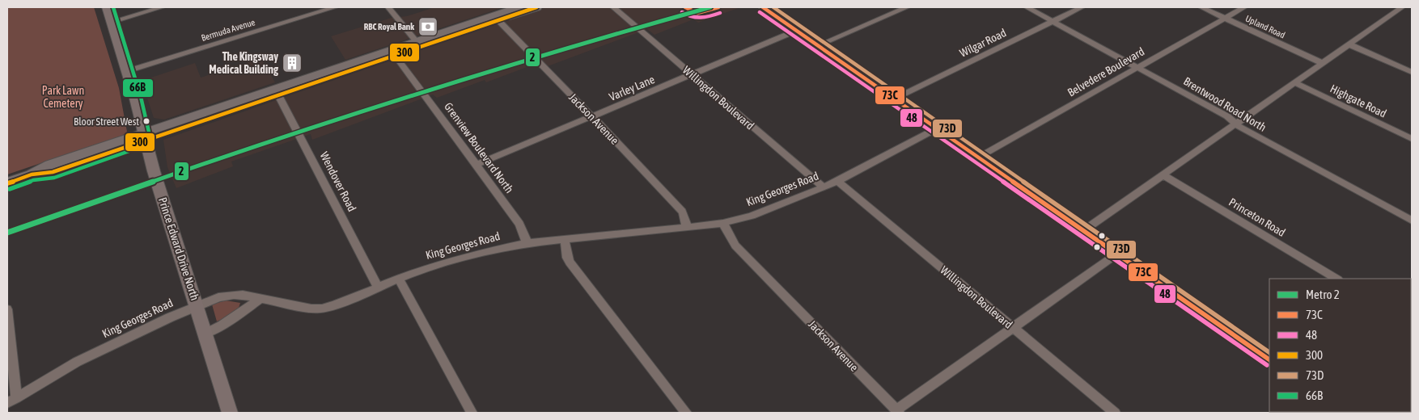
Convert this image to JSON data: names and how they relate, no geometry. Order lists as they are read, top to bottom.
{
  "streets": {
    "street": [
      "Upland Road",
      "Bermuda Avenue",
      "Wilgar Road",
      "Belvedere Boulevard",
      "Varley Lane",
      "Willingdon Boulevard",
      "Highgate Road",
      "Brentwood Road North",
      "Jackson Avenue",
      "Grenview Boulevard North",
      "Wendover Road",
      "King Georges Road",
      "Princeton Road",
      "Prince Edward Drive North"
    ]
  },
  "crossings": [
    ["Upland Road", "Belvedere Boulevard"],
    ["Bermuda Avenue", "Prince Edward Drive North"],
    ["Wilgar Road", "Brentwood Road North"],
    ["Belvedere Boulevard", "Brentwood Road North"],
    ["Varley Lane", "Willingdon Boulevard"],
    ["Varley Lane", "Jackson Avenue"],
    ["Varley Lane", "Grenview Boulevard North"],
    ["Willingdon Boulevard", "King Georges Road"],
    ["Jackson Avenue", "King Georges Road"],
    ["Grenview Boulevard North", "King Georges Road"],
    ["Wendover Road", "King Georges Road"],
    ["King Georges Road", "Prince Edward Drive North"]
  ],
  "parks": ["Park Lawn Cemetery"],
  "places": {
    "bank": ["RBC Royal Bank"],
    "building": ["The Kingsway Medical Building"],
    "other": ["Bloor Street West"]
  },
  "lines": [
    "metro line 2",
    "transit line 73C",
    "transit line 300",
    "transit line 73D",
    "transit line 66B",
    "transit line 48"
  ],
  "legend": [
    "Metro 2",
    "73C",
    "48",
    "300",
    "73D",
    "66B"
  ]
}
